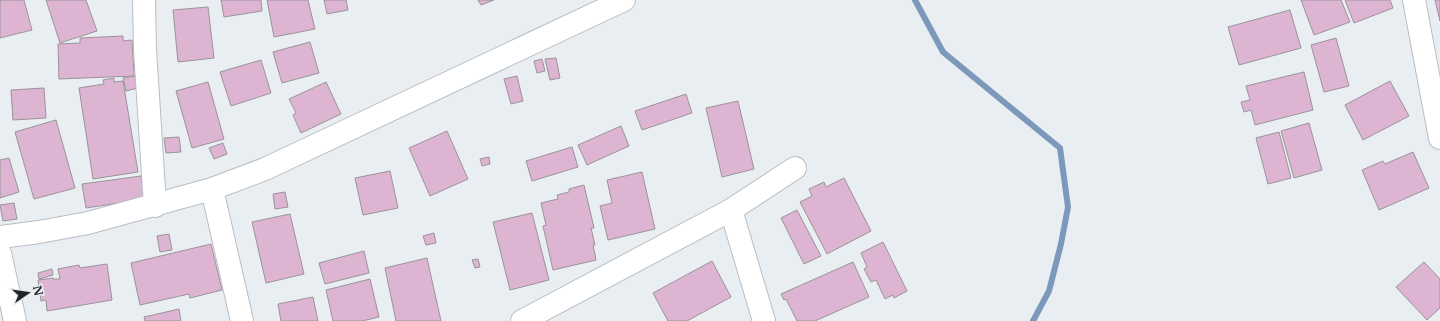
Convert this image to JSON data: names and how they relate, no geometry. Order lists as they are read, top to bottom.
{
  "north": "right"
}
